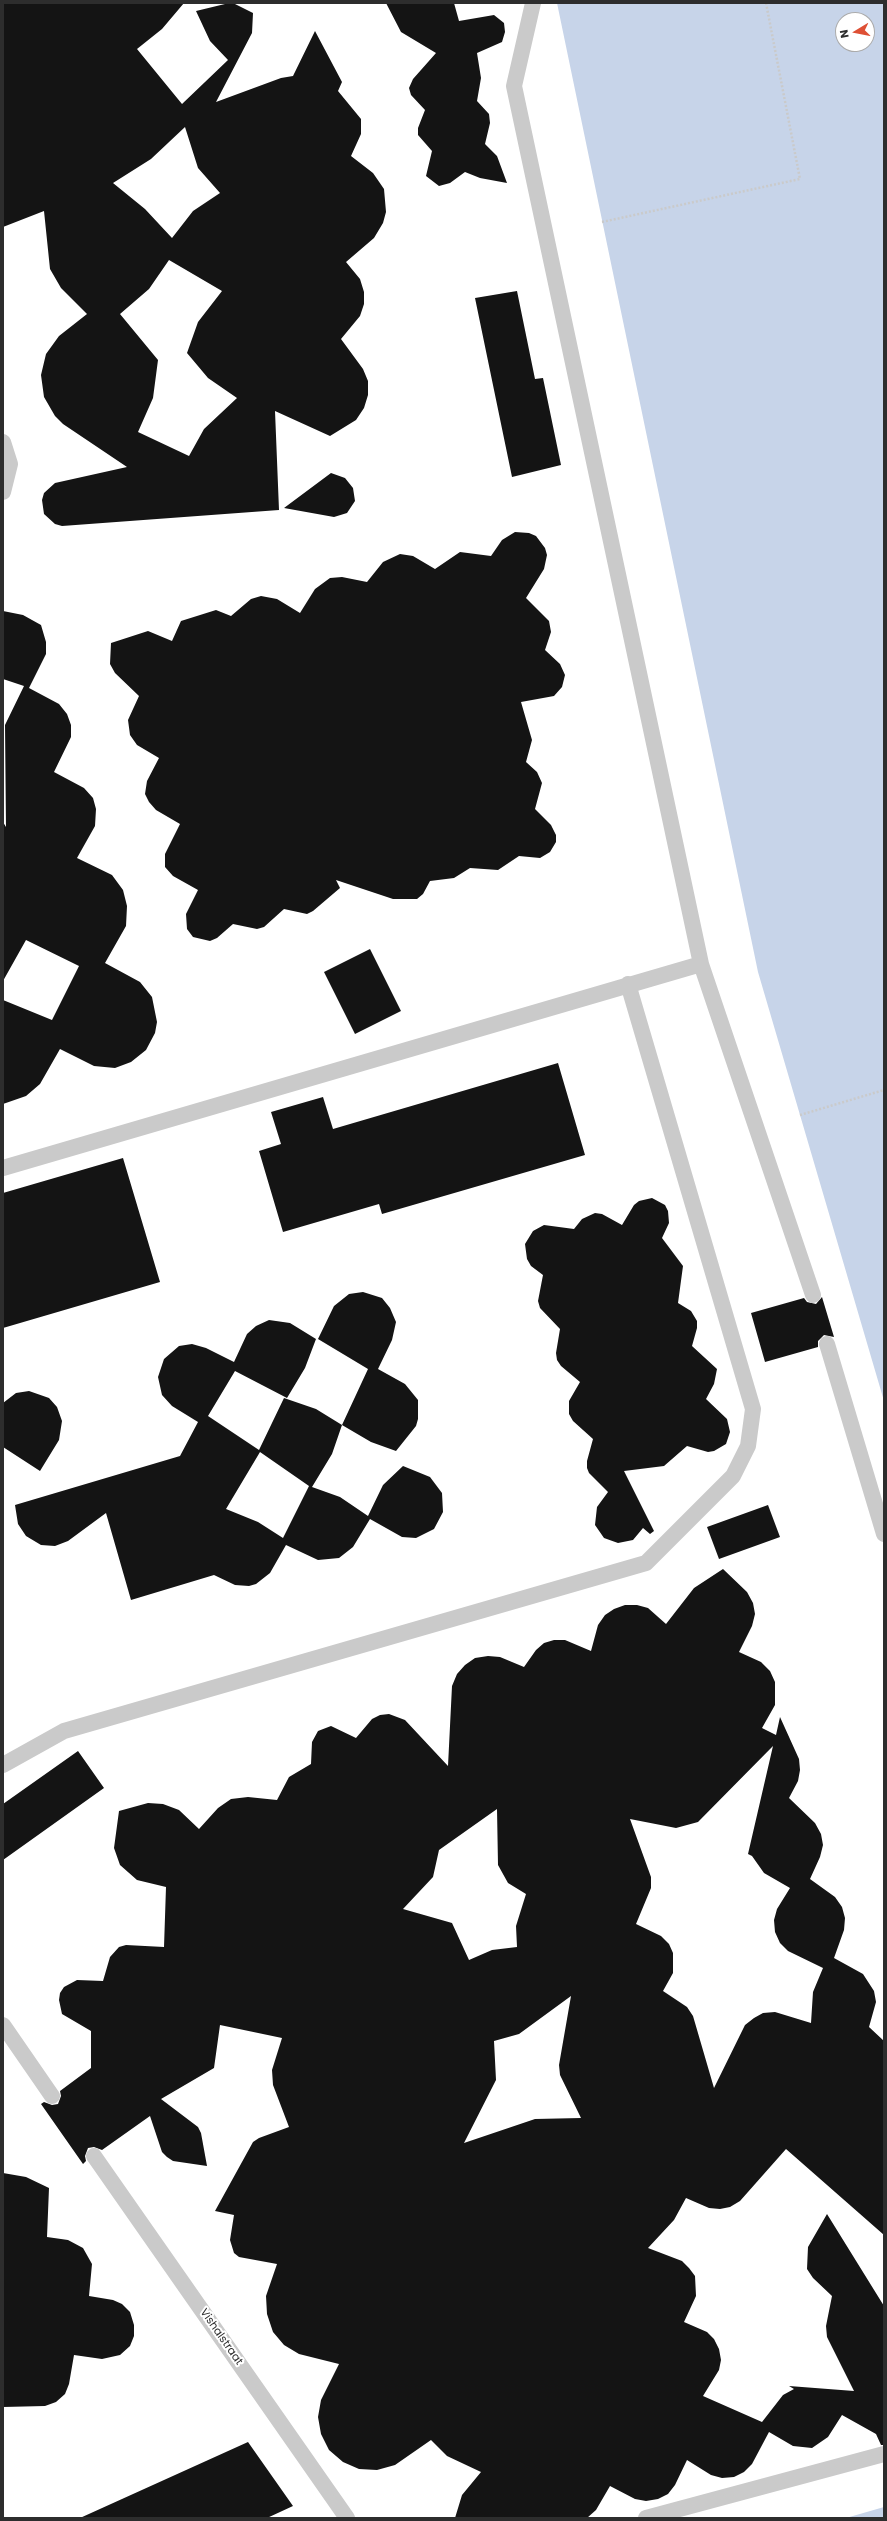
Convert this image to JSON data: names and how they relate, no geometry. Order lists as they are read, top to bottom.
{
  "streets": {
    "lane": ["Vishalstraat"]
  },
  "north": "left"
}
